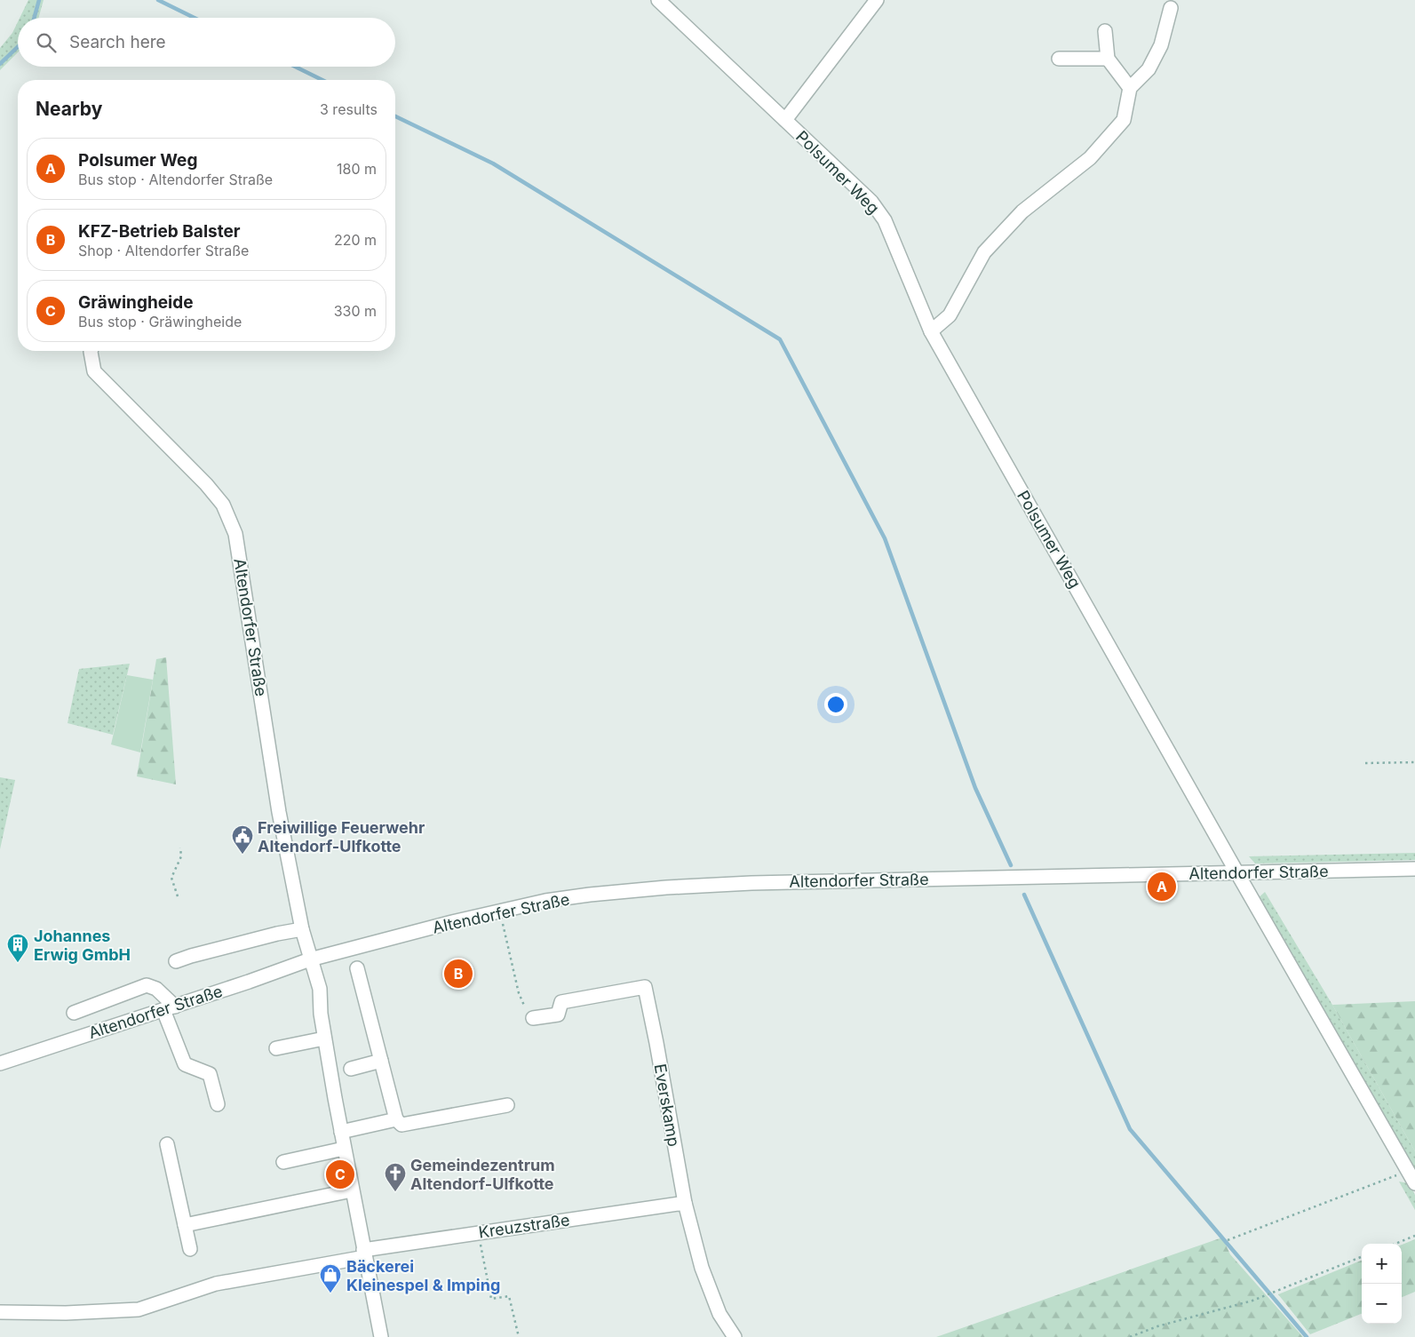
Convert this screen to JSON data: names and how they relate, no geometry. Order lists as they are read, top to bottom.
{
  "streets": {
    "street": [
      "Polsumer Weg",
      "Altendorfer Straße",
      "Everskamp",
      "Kreuzstraße"
    ]
  },
  "crossings": [
    ["Polsumer Weg", "Altendorfer Straße"],
    ["Everskamp", "Kreuzstraße"]
  ],
  "places": {
    "public building": ["Freiwillige Feuerwehr Altendorf-Ulfkotte"],
    "building": ["Johannes Erwig GmbH"],
    "church": ["Gemeindezentrum Altendorf-Ulfkotte"],
    "shop": ["Bäckerei Kleinespel & Imping"]
  },
  "page": {
    "search": "Search here",
    "heading": ["Nearby", "3 results"],
    "list": [
      {
        "mark": "A",
        "name": "Polsumer Weg",
        "note": "Bus stop · Altendorfer Straße",
        "value": "180 m"
      },
      {
        "mark": "B",
        "name": "KFZ-Betrieb Balster",
        "note": "Shop · Altendorfer Straße",
        "value": "220 m"
      },
      {
        "mark": "C",
        "name": "Gräwingheide",
        "note": "Bus stop · Gräwingheide",
        "value": "330 m"
      }
    ],
    "pins": ["A", "B", "C"],
    "map_buttons": ["+", "−"]
  }
}
